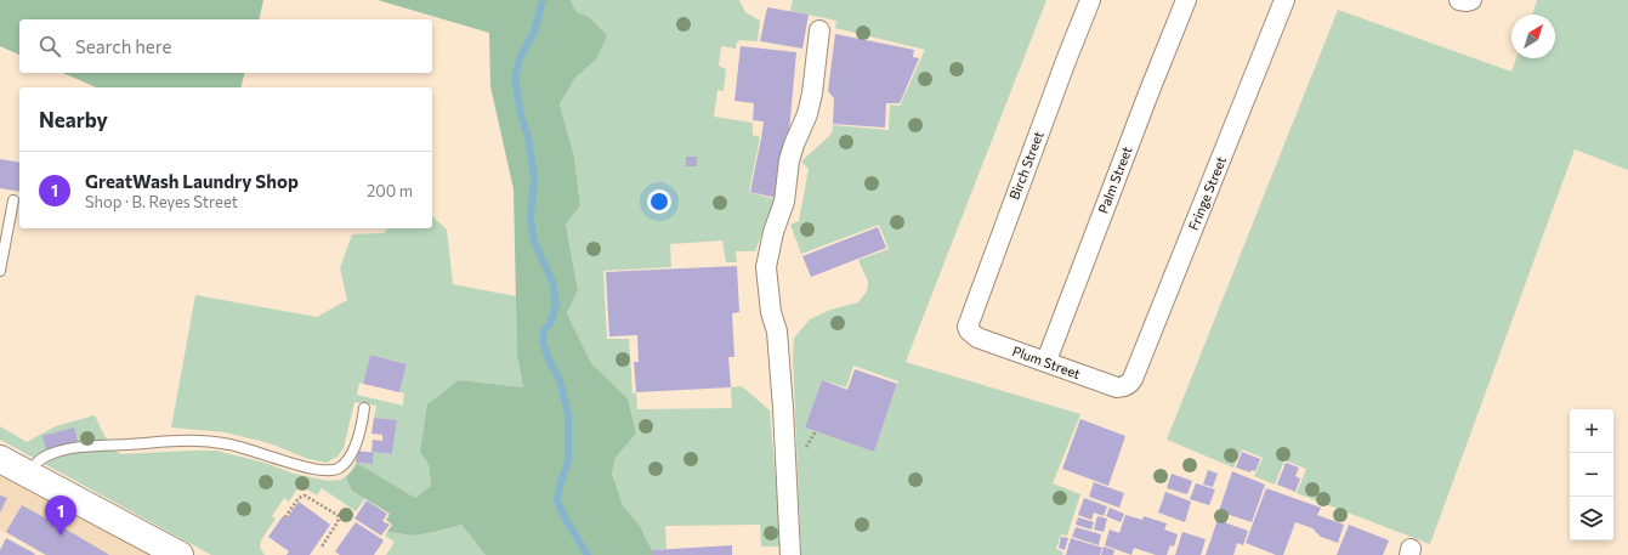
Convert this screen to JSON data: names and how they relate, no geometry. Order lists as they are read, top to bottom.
{
  "streets": {
    "street": [
      "Birch Street",
      "Palm Street",
      "Fringe Street",
      "Plum Street"
    ]
  },
  "crossings": [
    ["Birch Street", "Plum Street"],
    ["Palm Street", "Plum Street"],
    ["Fringe Street", "Plum Street"]
  ],
  "north": "top right",
  "page": {
    "search": "Search here",
    "heading": "Nearby",
    "list": [
      {
        "mark": "1",
        "name": "GreatWash Laundry Shop",
        "note": "Shop · B. Reyes Street",
        "value": "200 m"
      }
    ],
    "map_buttons": ["+", "−"],
    "pins": "1"
  }
}
